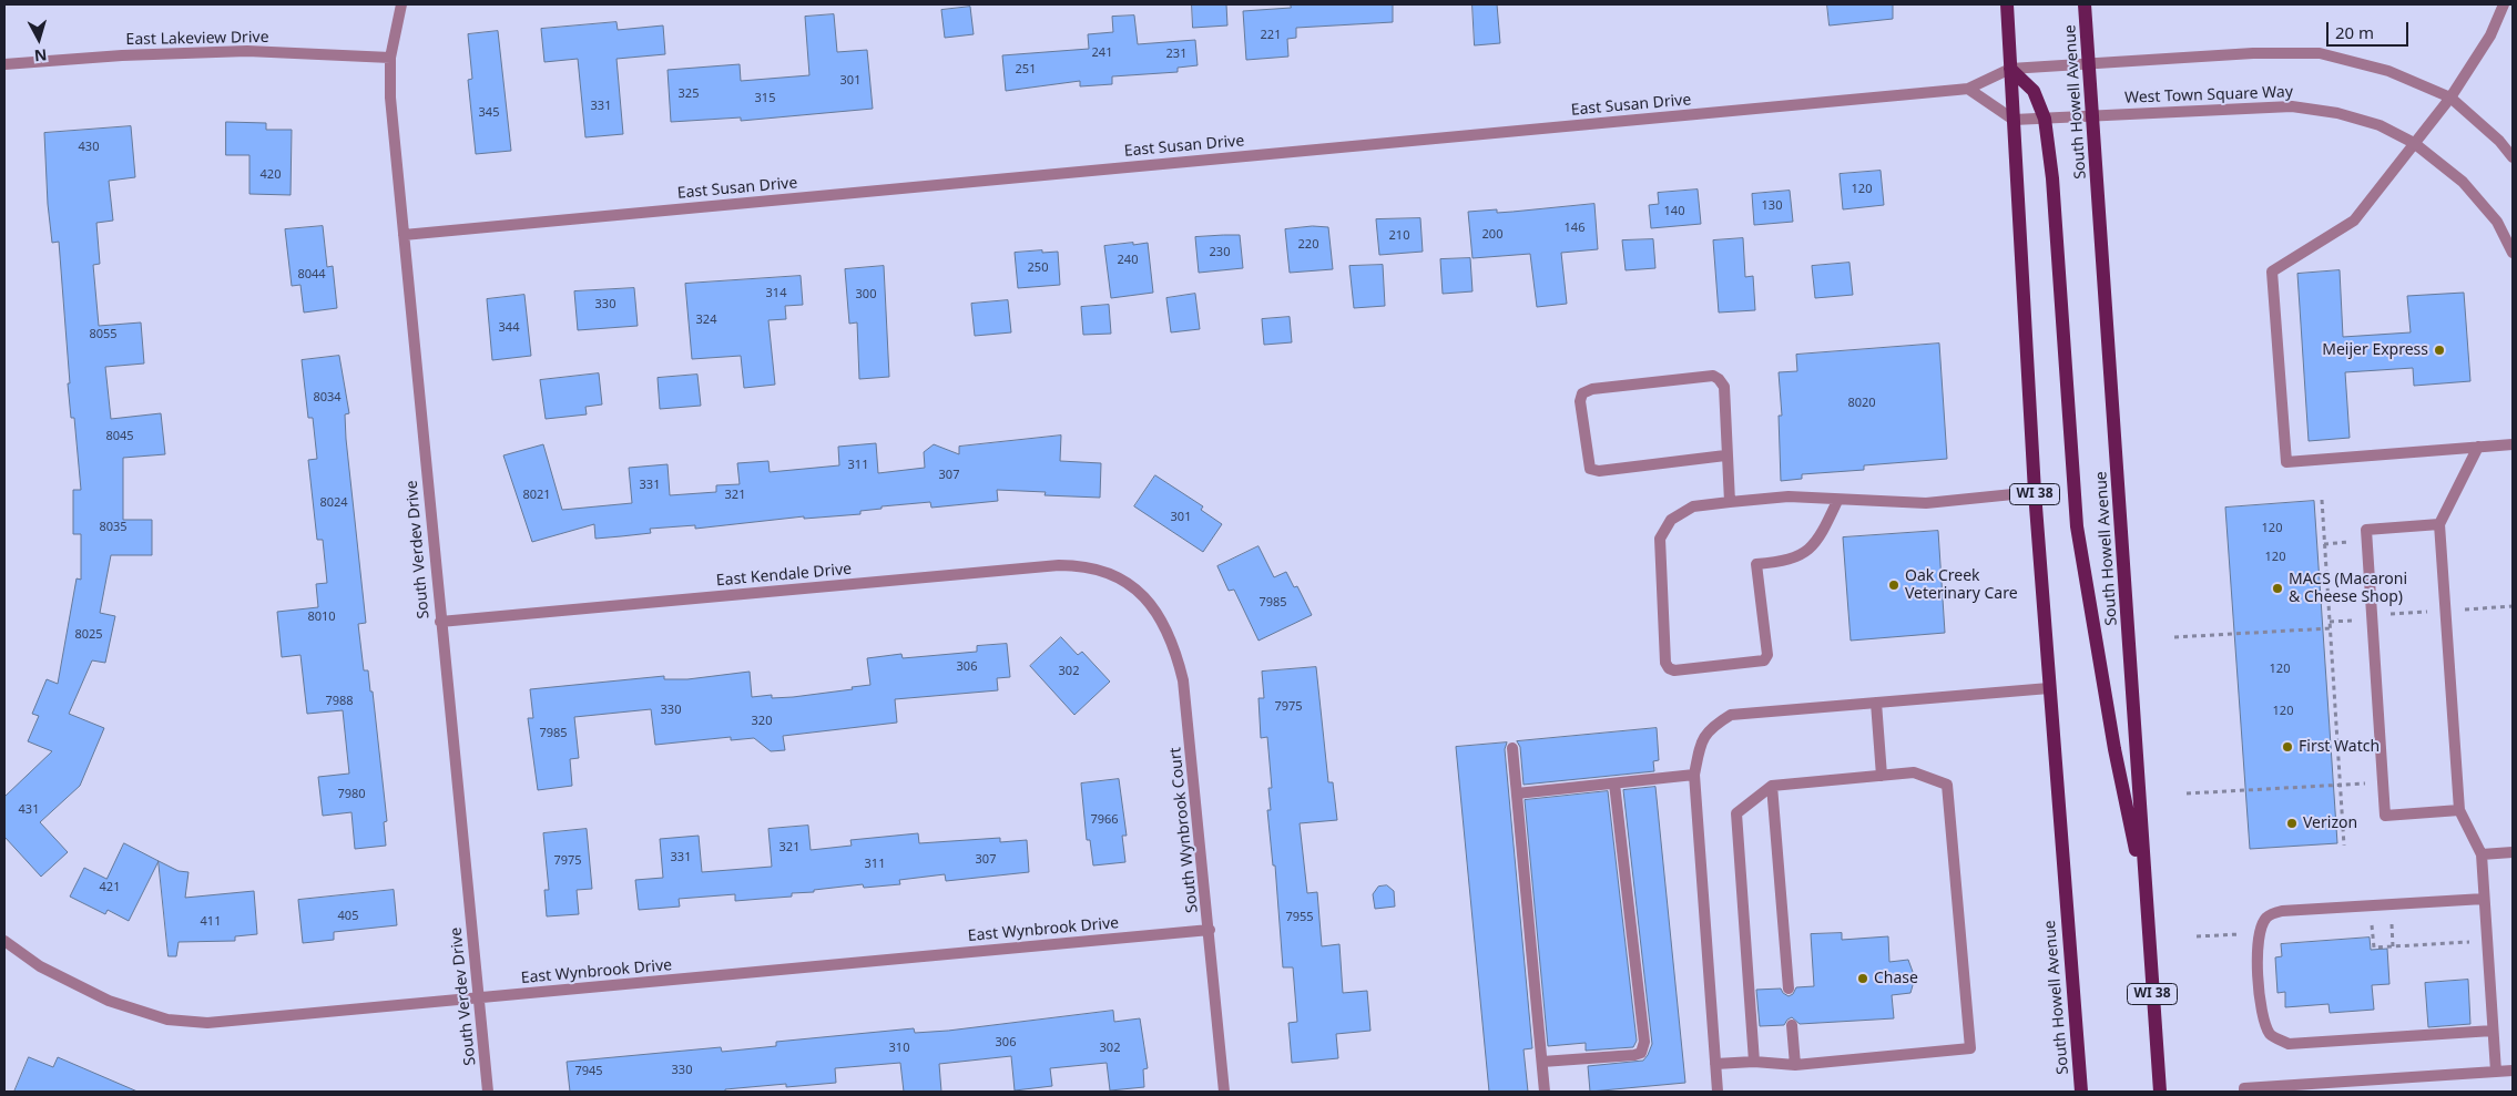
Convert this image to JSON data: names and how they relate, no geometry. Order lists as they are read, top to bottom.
{
  "streets": {
    "main road": ["South Howell Avenue", "WI 38"],
    "street": [
      "East Lakeview Drive",
      "West Town Square Way",
      "East Susan Drive",
      "South Verdev Drive",
      "East Kendale Drive",
      "South Wynbrook Court",
      "East Wynbrook Drive"
    ]
  },
  "crossings": [
    ["East Lakeview Drive", "South Verdev Drive"],
    ["West Town Square Way", "South Howell Avenue"],
    ["South Howell Avenue", "East Susan Drive"],
    ["East Susan Drive", "South Verdev Drive"],
    ["South Verdev Drive", "East Kendale Drive"],
    ["South Verdev Drive", "East Wynbrook Drive"],
    ["East Kendale Drive", "South Wynbrook Court"],
    ["South Wynbrook Court", "East Wynbrook Drive"]
  ],
  "places": [
    "Meijer Express",
    "Oak Creek Veterinary Care",
    "MACS (Macaroni & Cheese Shop)",
    "First Watch",
    "Verizon",
    "Chase"
  ],
  "house_numbers": [
    "221",
    "241",
    "231",
    "251",
    "301",
    "325",
    "315",
    "331",
    "345",
    "430",
    "420",
    "120",
    "130",
    "140",
    "146",
    "200",
    "210",
    "220",
    "230",
    "240",
    "250",
    "8044",
    "314",
    "300",
    "330",
    "324",
    "344",
    "8055",
    "8034",
    "8020",
    "8045",
    "311",
    "307",
    "331",
    "8021",
    "321",
    "8024",
    "301",
    "8035",
    "120",
    "120",
    "7985",
    "8010",
    "8025",
    "306",
    "120",
    "302",
    "7988",
    "7975",
    "330",
    "120",
    "320",
    "7985",
    "7980",
    "431",
    "7966",
    "321",
    "331",
    "307",
    "7975",
    "311",
    "421",
    "405",
    "7955",
    "411",
    "306",
    "310",
    "302",
    "330",
    "7945"
  ],
  "scale_bar": "20 m",
  "north": "bottom"
}
